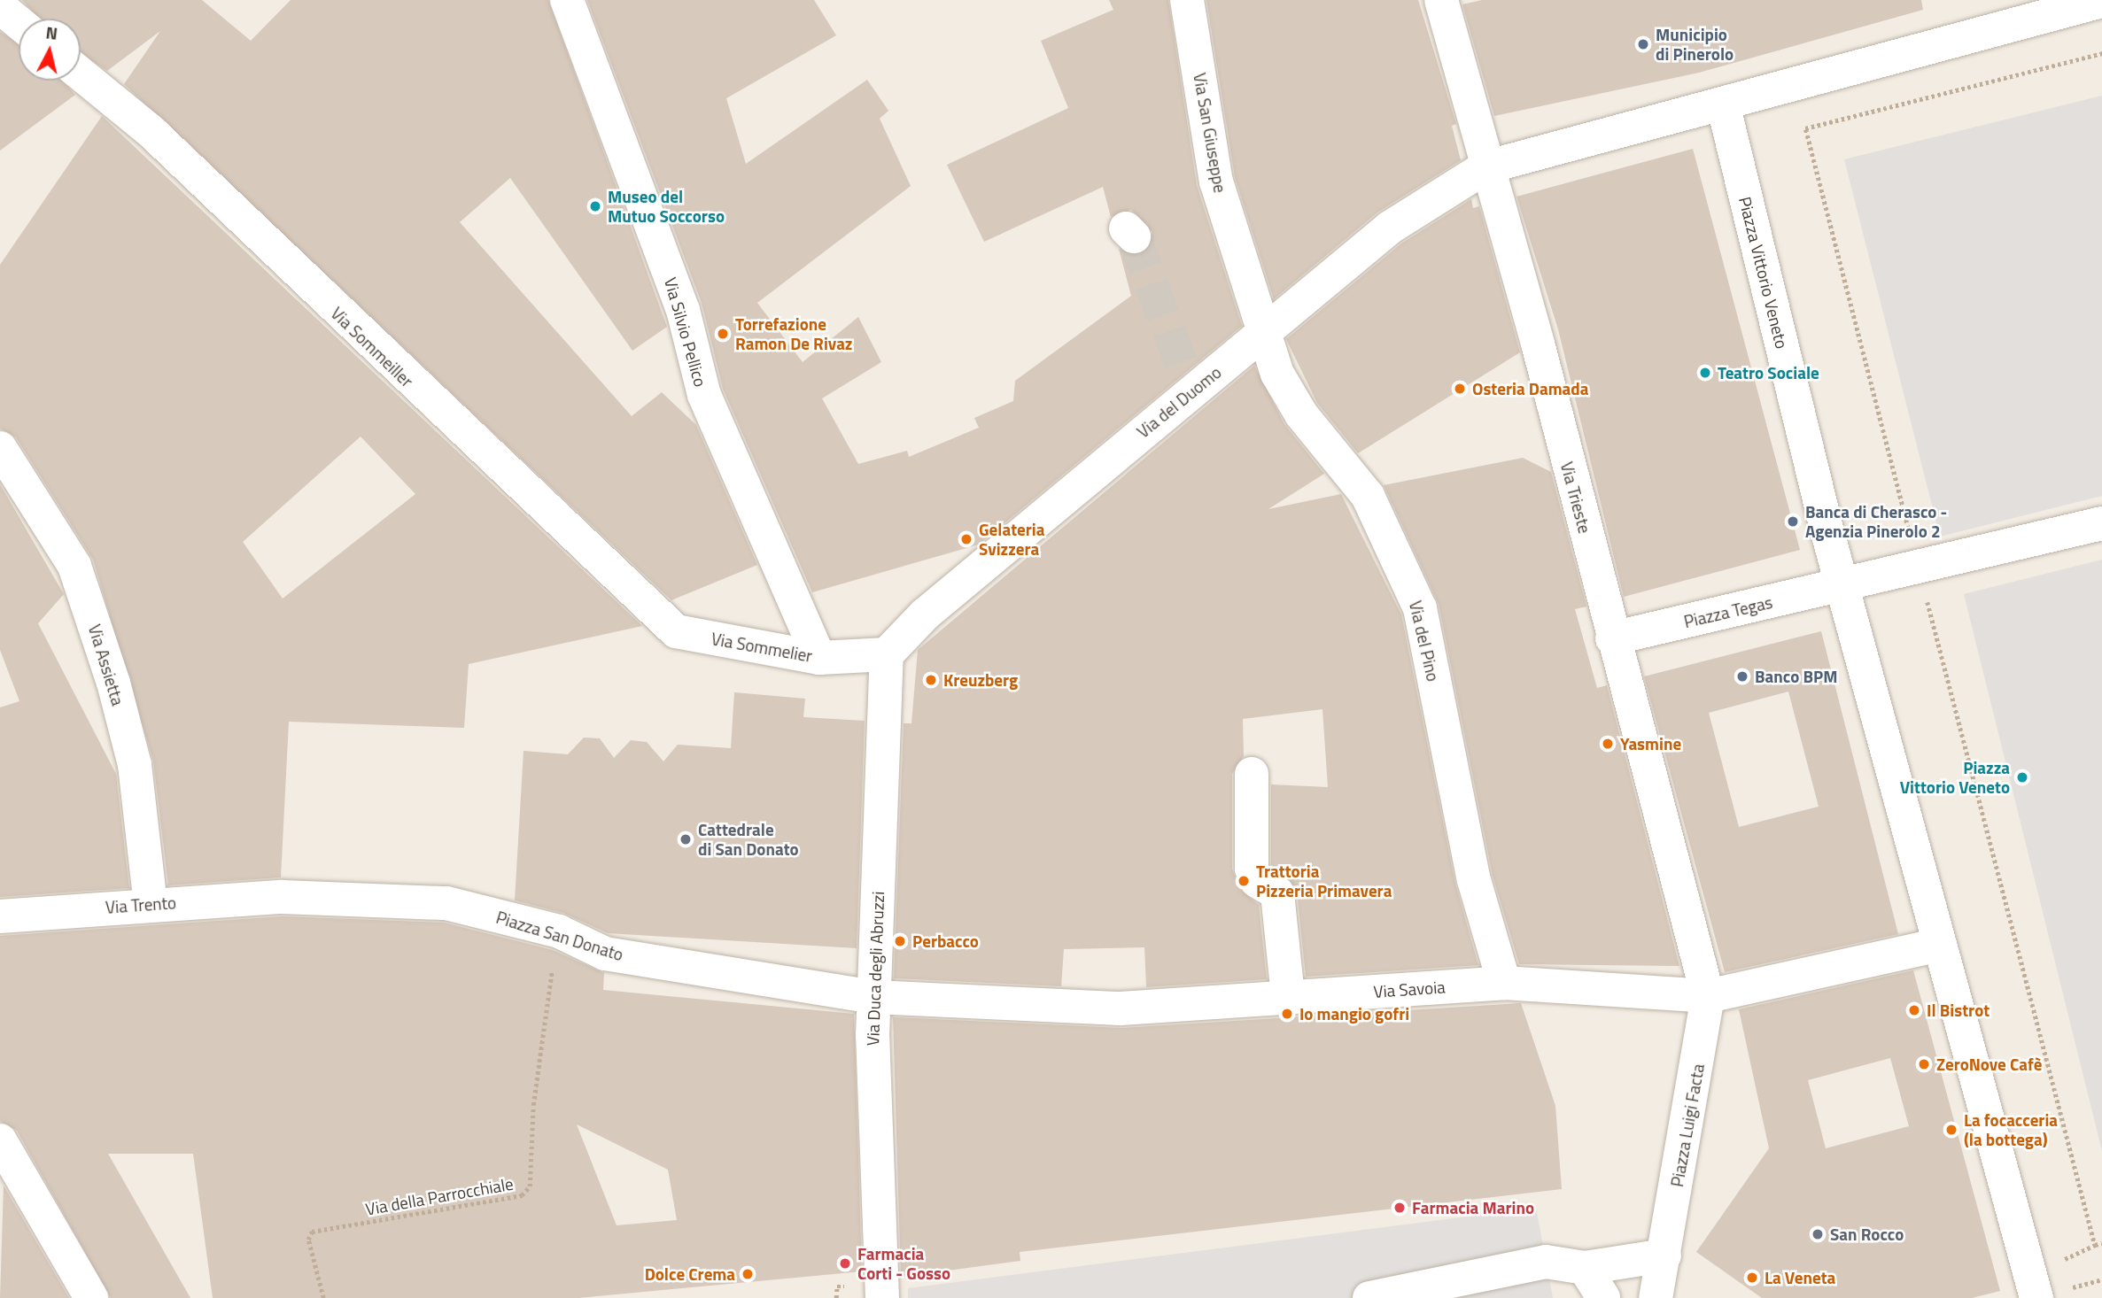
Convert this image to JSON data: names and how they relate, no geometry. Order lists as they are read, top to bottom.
{
  "streets": {
    "street": [
      "Via San Giuseppe",
      "Piazza Vittorio Veneto",
      "Via Silvio Pellico",
      "Via Sommeiller",
      "Via del Duomo",
      "Via Trieste",
      "Piazza Tegas",
      "Via del Pino",
      "Via Sommelier",
      "Via Assietta",
      "Via Trento",
      "Piazza San Donato",
      "Via Duca degli Abruzzi",
      "Via Savoia",
      "Piazza Luigi Facta"
    ],
    "path": ["Via della Parrocchiale"]
  },
  "crossings": [
    ["Via San Giuseppe", "Via del Duomo"],
    ["Via San Giuseppe", "Via del Pino"],
    ["Piazza Vittorio Veneto", "Piazza Tegas"],
    ["Piazza Vittorio Veneto", "Via Savoia"],
    ["Via Silvio Pellico", "Via Sommelier"],
    ["Via Sommeiller", "Via Sommelier"],
    ["Via del Duomo", "Via Trieste"],
    ["Via del Duomo", "Via del Pino"],
    ["Via del Duomo", "Via Sommelier"],
    ["Via del Duomo", "Via Duca degli Abruzzi"],
    ["Via Trieste", "Piazza Tegas"],
    ["Via Trieste", "Via Savoia"],
    ["Via Trieste", "Piazza Luigi Facta"],
    ["Via del Pino", "Via Savoia"],
    ["Via Sommelier", "Via Duca degli Abruzzi"],
    ["Via Assietta", "Via Trento"],
    ["Via Trento", "Piazza San Donato"],
    ["Piazza San Donato", "Via Duca degli Abruzzi"],
    ["Piazza San Donato", "Via Savoia"],
    ["Piazza San Donato", "Via della Parrocchiale"],
    ["Via Duca degli Abruzzi", "Via Savoia"],
    ["Via Savoia", "Piazza Luigi Facta"]
  ],
  "places": [
    "Municipio di Pinerolo",
    "Museo del Mutuo Soccorso",
    "Torrefazione Ramon De Rivaz",
    "Teatro Sociale",
    "Osteria Damada",
    "Banca di Cherasco - Agenzia Pinerolo 2",
    "Gelateria Svizzera",
    "Banco BPM",
    "Kreuzberg",
    "Yasmine",
    "Piazza Vittorio Veneto",
    "Cattedrale di San Donato",
    "Trattoria Pizzeria Primavera",
    "Perbacco",
    "Il Bistrot",
    "Io mangio gofri",
    "ZeroNove Cafè",
    "La focacceria (la bottega)",
    "Farmacia Marino",
    "San Rocco",
    "Farmacia Corti - Gosso",
    "Dolce Crema",
    "La Veneta"
  ],
  "north": "top"
}
